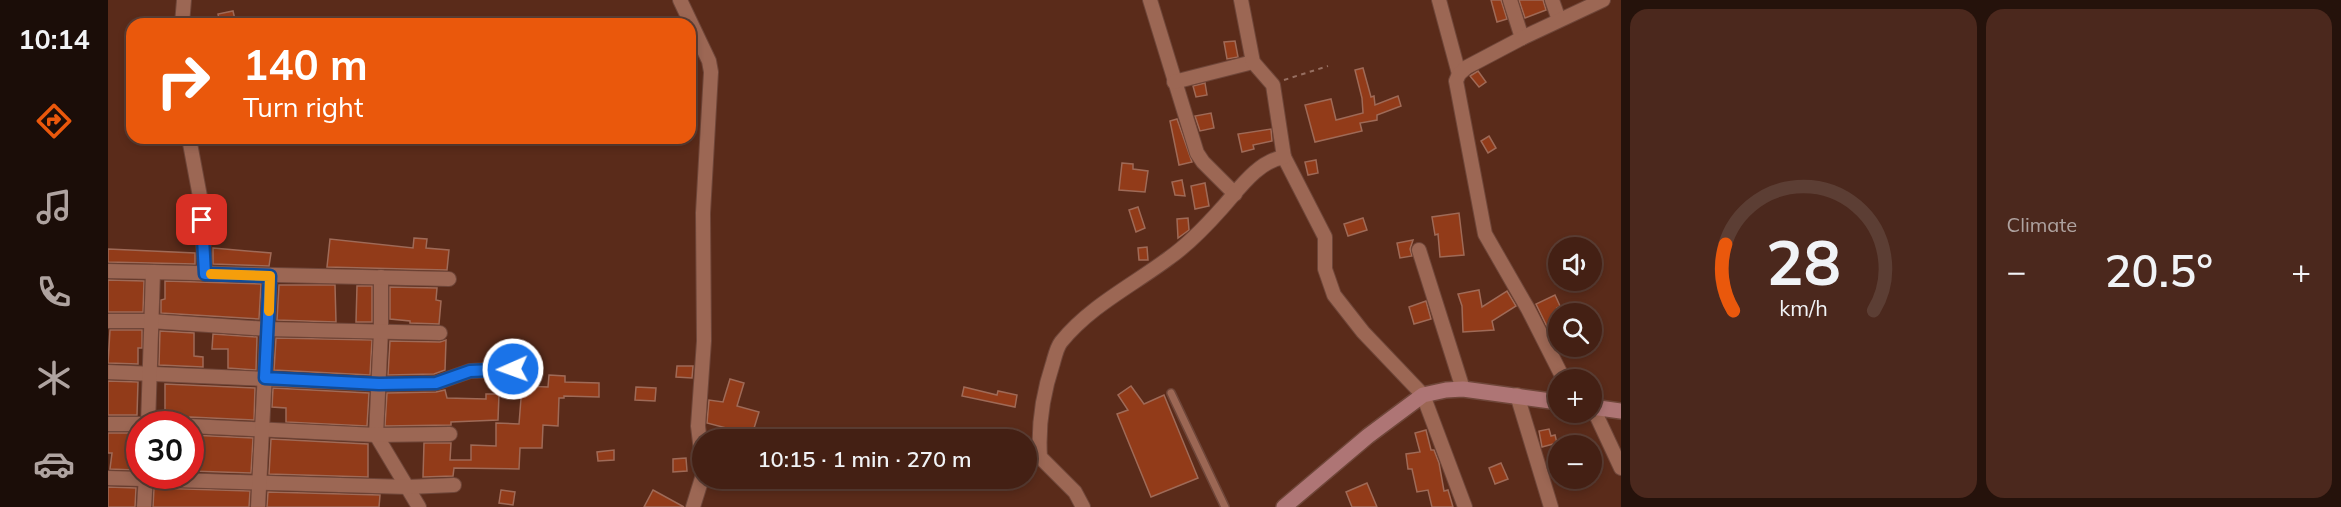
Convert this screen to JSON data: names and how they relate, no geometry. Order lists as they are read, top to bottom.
{
  "page": {
    "tabs": "10:14",
    "tile": "Climate",
    "turn": ["140 m", "Turn right"],
    "map_buttons": ["+", "−"],
    "heat": ["−", "20.5°", "+"],
    "limit": "30",
    "trip": "10:15 · 1 min · 270 m",
    "gauge": ["28", "km/h"]
  }
}
